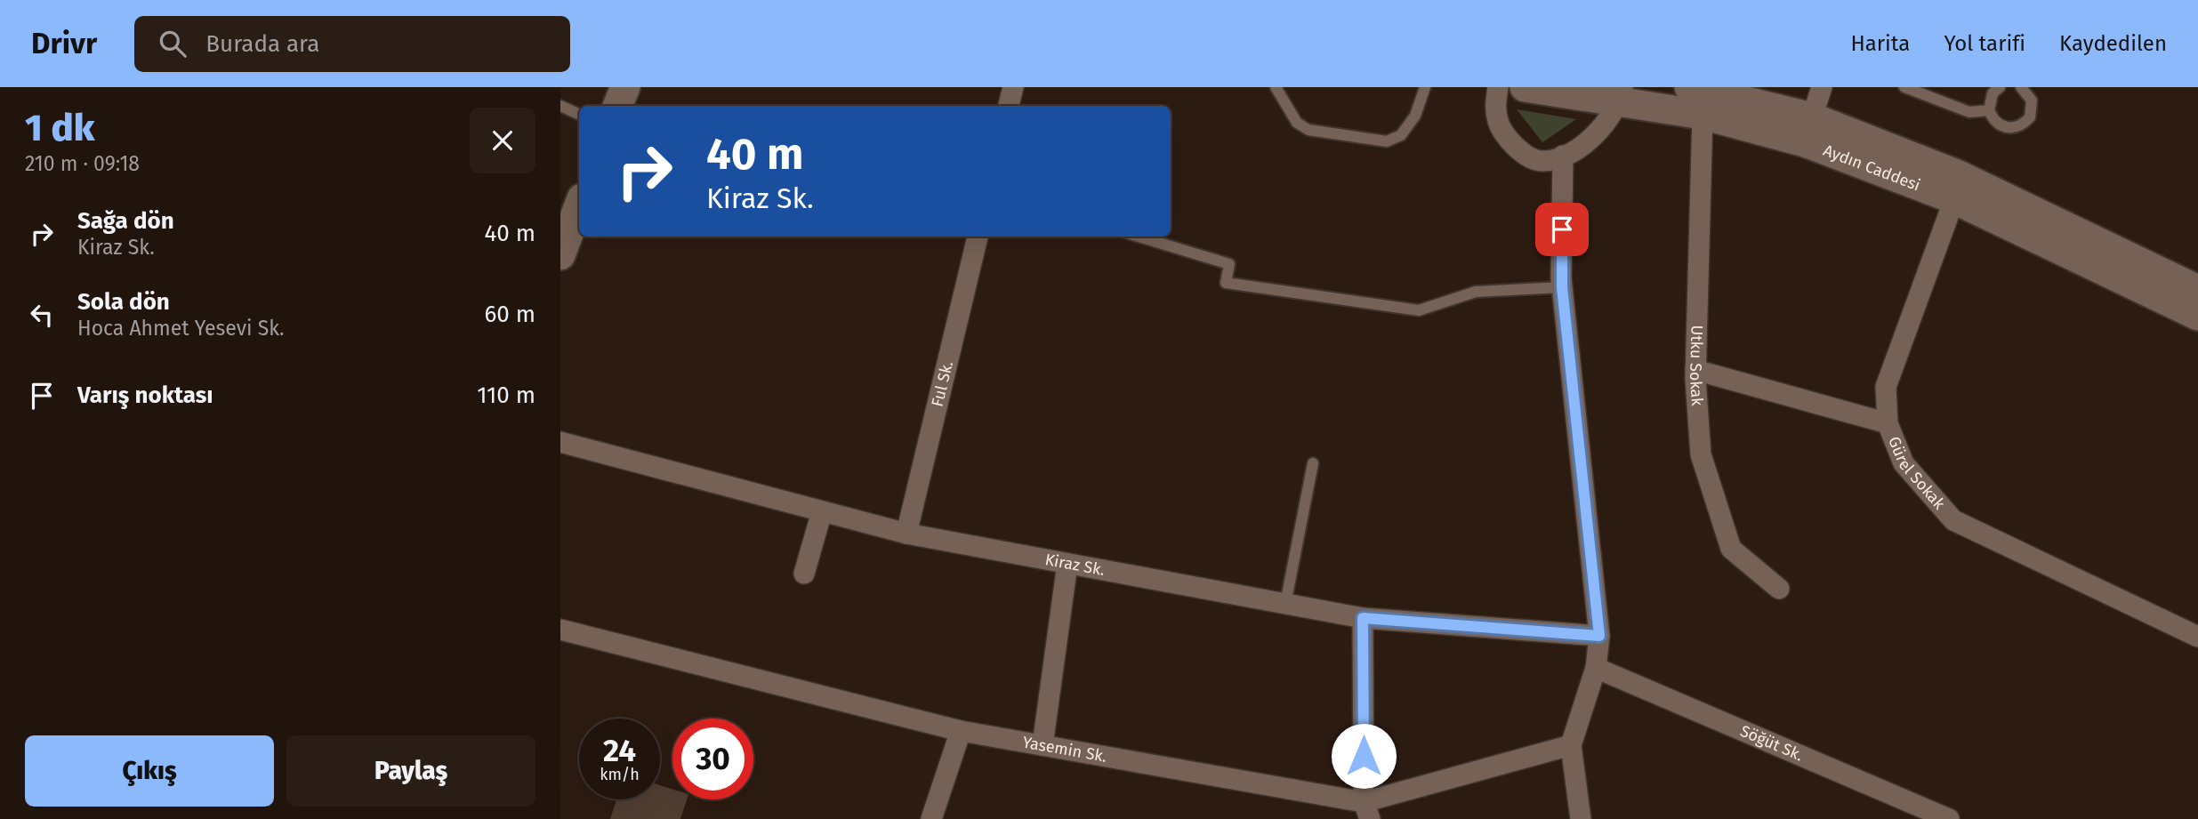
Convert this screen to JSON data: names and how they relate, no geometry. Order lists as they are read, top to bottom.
{
  "streets": {
    "main road": ["Aydın Caddesi"],
    "street": [
      "Utku Sokak",
      "Ful Sk.",
      "Gürel Sokak",
      "Kiraz Sk.",
      "Söğüt Sk.",
      "Yasemin Sk."
    ]
  },
  "crossings": [
    ["Aydın Caddesi", "Utku Sokak"],
    ["Aydın Caddesi", "Gürel Sokak"],
    ["Ful Sk.", "Kiraz Sk."]
  ],
  "page": {
    "header": "Drivr",
    "search": "Burada ara",
    "nav": ["Harita", "Yol tarifi", "Kaydedilen"],
    "heading": ["1 dk", "210 m · 09:18"],
    "turn": ["40 m", "Kiraz Sk."],
    "list": [
      {
        "name": "Sağa dön",
        "note": "Kiraz Sk.",
        "value": "40 m"
      },
      {
        "name": "Sola dön",
        "note": "Hoca Ahmet Yesevi Sk.",
        "value": "60 m"
      },
      {
        "name": "Varış noktası",
        "value": "110 m"
      }
    ],
    "speed": "24 km/h",
    "limit": "30",
    "buttons": ["Çıkış", "Paylaş"]
  }
}
